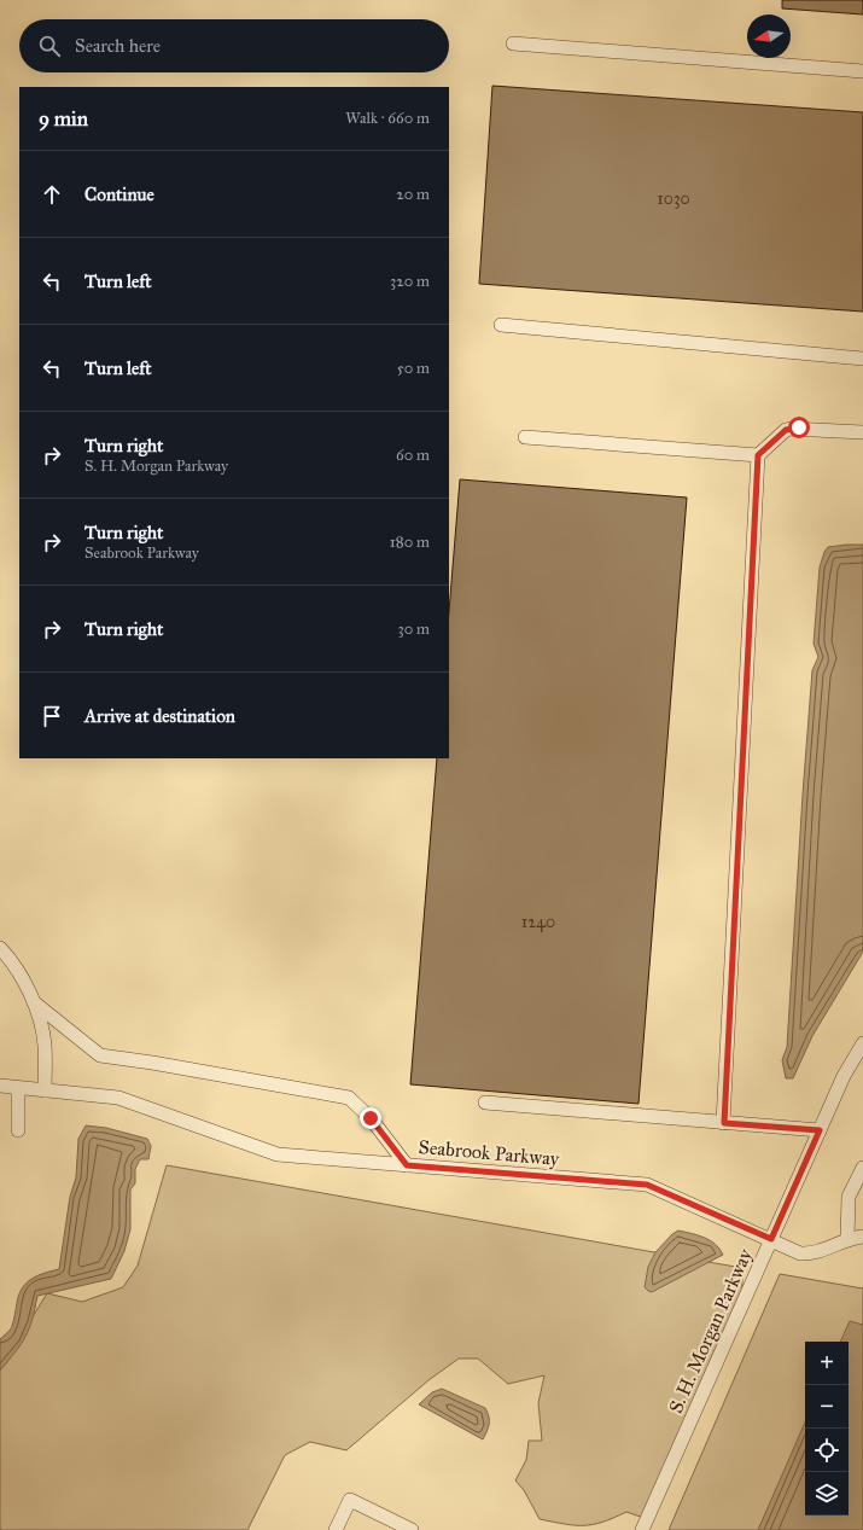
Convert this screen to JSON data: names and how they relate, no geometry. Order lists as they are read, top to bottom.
{
  "streets": {
    "street": ["Seabrook Parkway", "S. H. Morgan Parkway"]
  },
  "crossings": [
    ["Seabrook Parkway", "S. H. Morgan Parkway"]
  ],
  "house_numbers": ["1030", "1240"],
  "north": "left",
  "page": {
    "search": "Search here",
    "heading": ["9 min", "Walk · 660 m"],
    "list": [
      ["Continue", "20 m"],
      ["Turn left", "320 m"],
      ["Turn left", "50 m"],
      ["Turn right", "S. H. Morgan Parkway", "60 m"],
      ["Turn right", "Seabrook Parkway", "180 m"],
      ["Turn right", "30 m"],
      "Arrive at destination"
    ],
    "map_buttons": ["+", "−"]
  }
}
